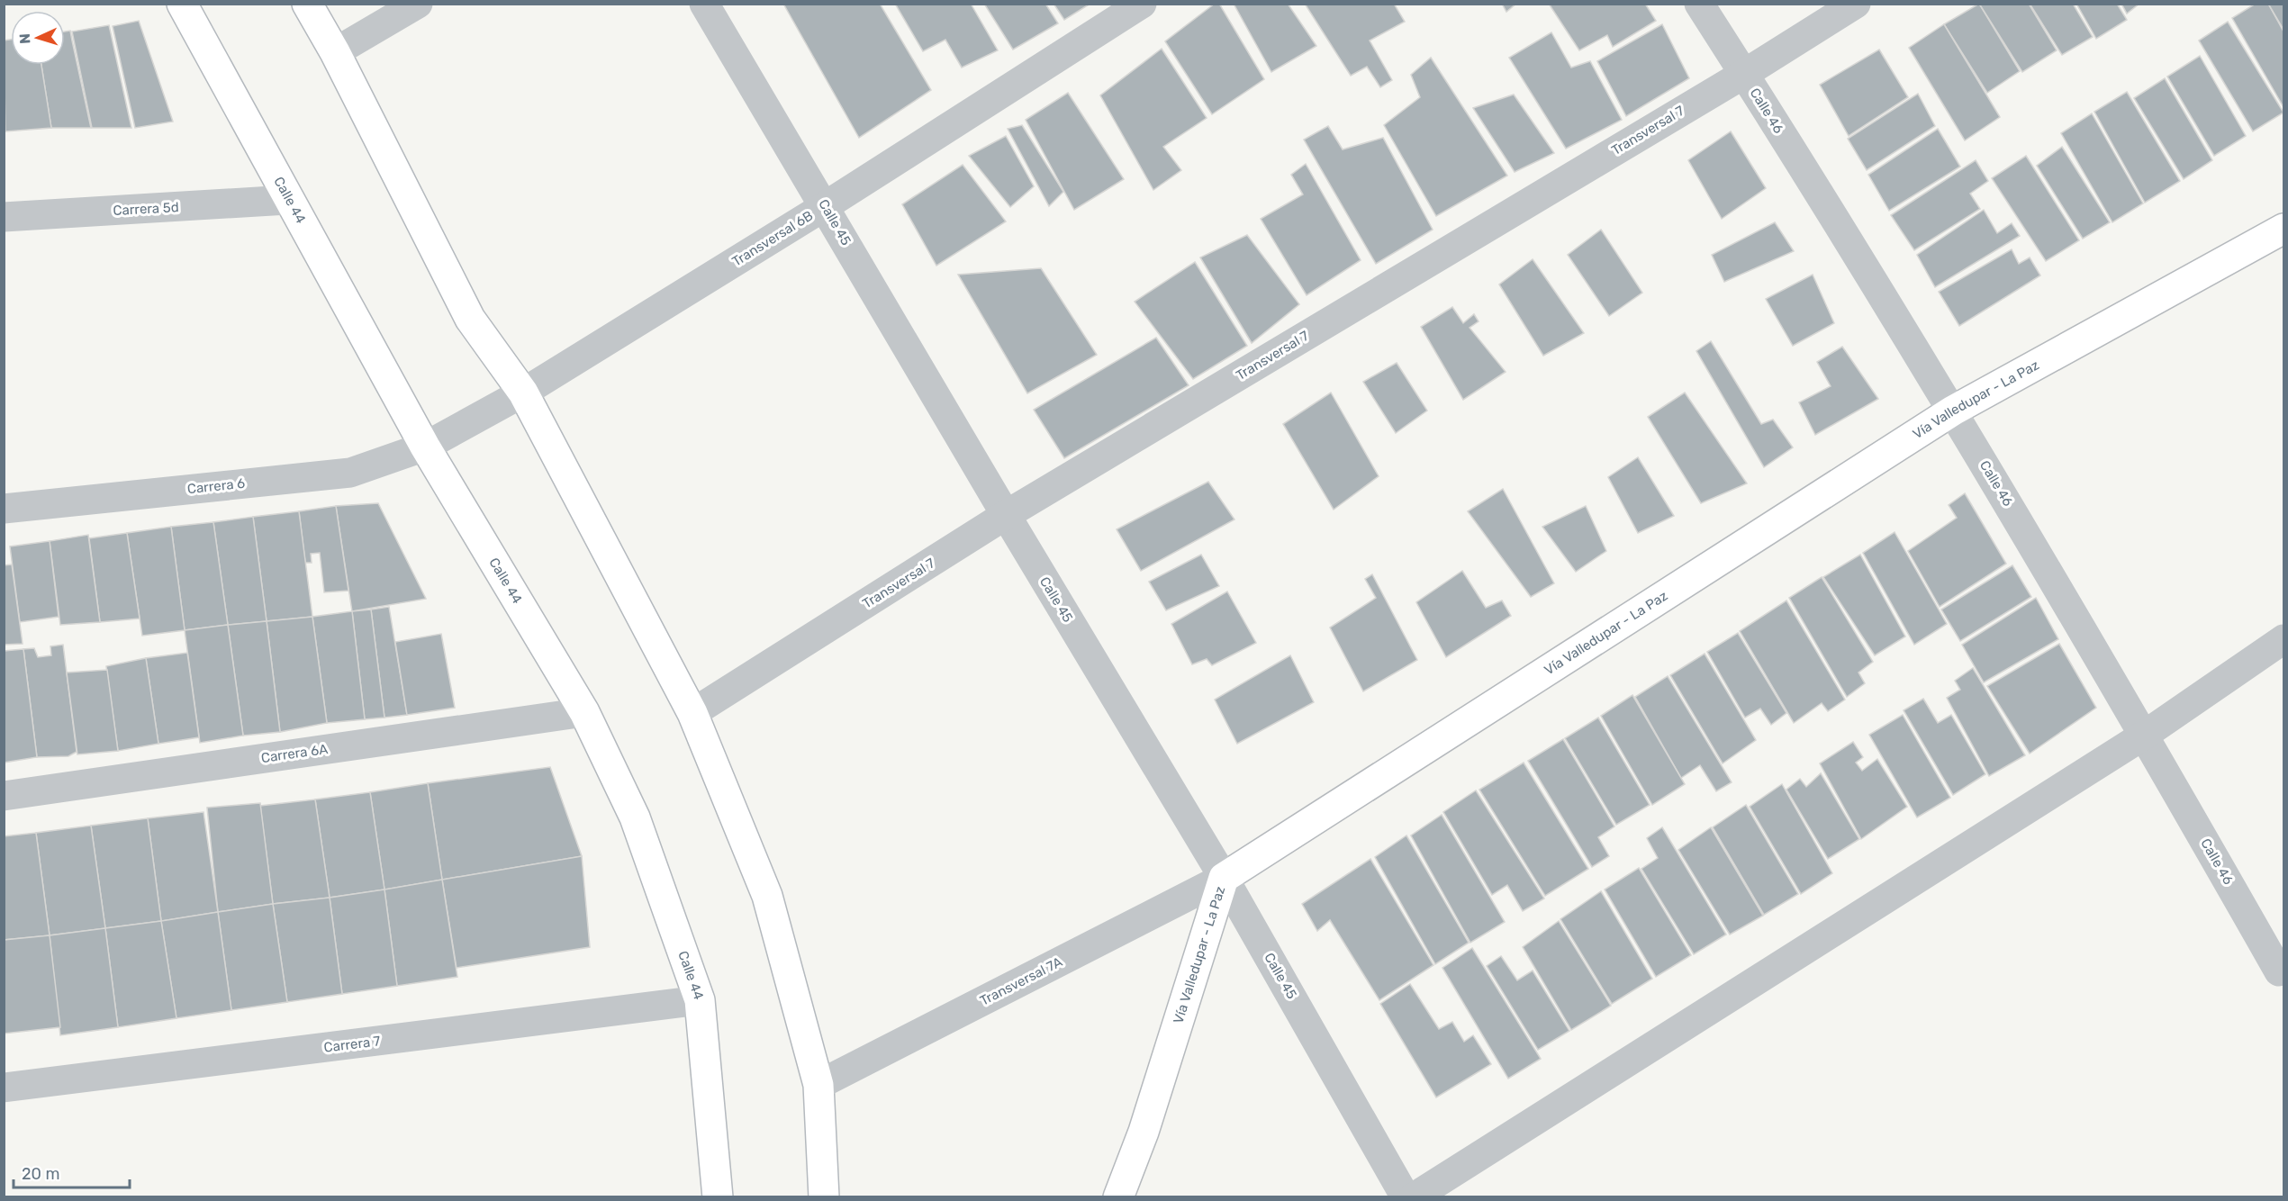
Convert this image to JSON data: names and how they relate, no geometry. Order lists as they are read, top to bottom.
{
  "streets": {
    "main road": ["Calle 44", "Vía Valledupar - La Paz"],
    "street": [
      "Calle 46",
      "Transversal 7",
      "Carrera 5d",
      "Calle 45",
      "Transversal 6B",
      "Carrera 6",
      "Carrera 6A",
      "Transversal 7A",
      "Carrera 7"
    ]
  },
  "crossings": [
    ["Calle 46", "Transversal 7"],
    ["Calle 46", "Vía Valledupar - La Paz"],
    ["Transversal 7", "Calle 45"],
    ["Calle 44", "Carrera 5d"],
    ["Calle 44", "Transversal 6B"],
    ["Calle 44", "Carrera 6"],
    ["Calle 44", "Carrera 6A"],
    ["Calle 44", "Carrera 7"],
    ["Calle 45", "Transversal 6B"],
    ["Calle 45", "Vía Valledupar - La Paz"],
    ["Calle 45", "Transversal 7A"],
    ["Transversal 6B", "Carrera 6"],
    ["Vía Valledupar - La Paz", "Transversal 7A"]
  ],
  "scale_bar": "20 m",
  "north": "left"
}
